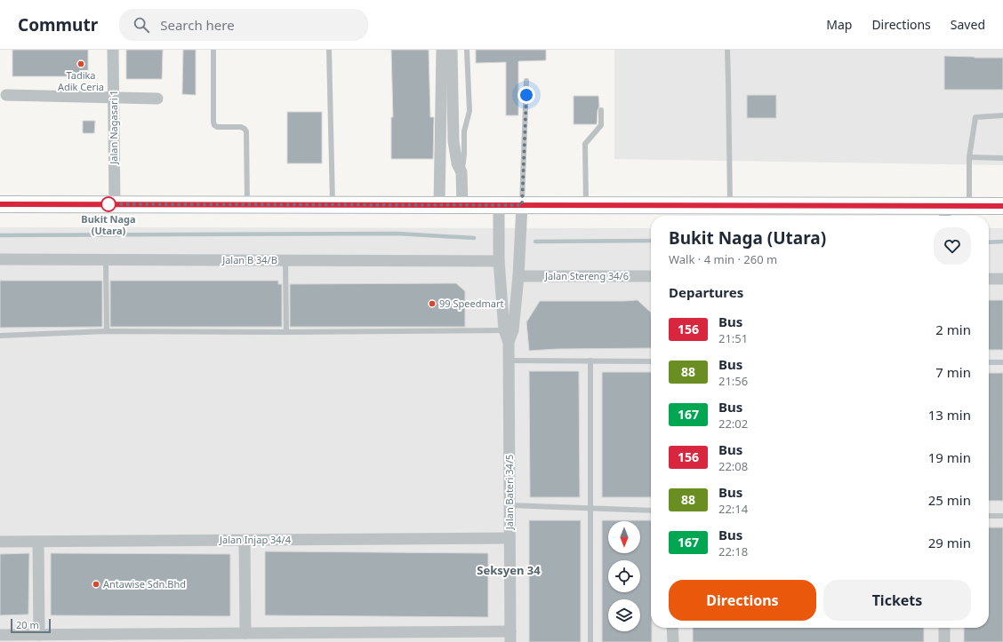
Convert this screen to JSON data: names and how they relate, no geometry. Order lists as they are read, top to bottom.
{
  "streets": {
    "street": [
      "Jalan Nagasari 1",
      "Jalan B 34/B",
      "Jalan Stereng 34/6",
      "Jalan Bateri 34/5",
      "Jalan Injap 34/4"
    ]
  },
  "crossings": [
    ["Jalan Bateri 34/5", "Jalan Injap 34/4"]
  ],
  "districts": ["Seksyen 34"],
  "places": [
    "Tadika Adik Ceria",
    "Bukit Naga (Utara)",
    "99 Speedmart",
    "Antawise Sdn.Bhd"
  ],
  "lines": ["bus line 156"],
  "scale_bar": "20 m",
  "north": "bottom",
  "page": {
    "header": "Commutr",
    "search": "Search here",
    "nav": ["Map", "Directions", "Saved"],
    "heading": [
      ["Bukit Naga (Utara)", "Walk · 4 min · 260 m"],
      "Departures"
    ],
    "list": [
      {
        "mark": "156",
        "name": "Bus",
        "note": "21:51",
        "value": "2 min"
      },
      {
        "mark": "88",
        "name": "Bus",
        "note": "21:56",
        "value": "7 min"
      },
      {
        "mark": "167",
        "name": "Bus",
        "note": "22:02",
        "value": "13 min"
      },
      {
        "mark": "156",
        "name": "Bus",
        "note": "22:08",
        "value": "19 min"
      },
      {
        "mark": "88",
        "name": "Bus",
        "note": "22:14",
        "value": "25 min"
      },
      {
        "mark": "167",
        "name": "Bus",
        "note": "22:18",
        "value": "29 min"
      }
    ],
    "buttons": ["Directions", "Tickets"],
    "scale": "20 m"
  }
}
